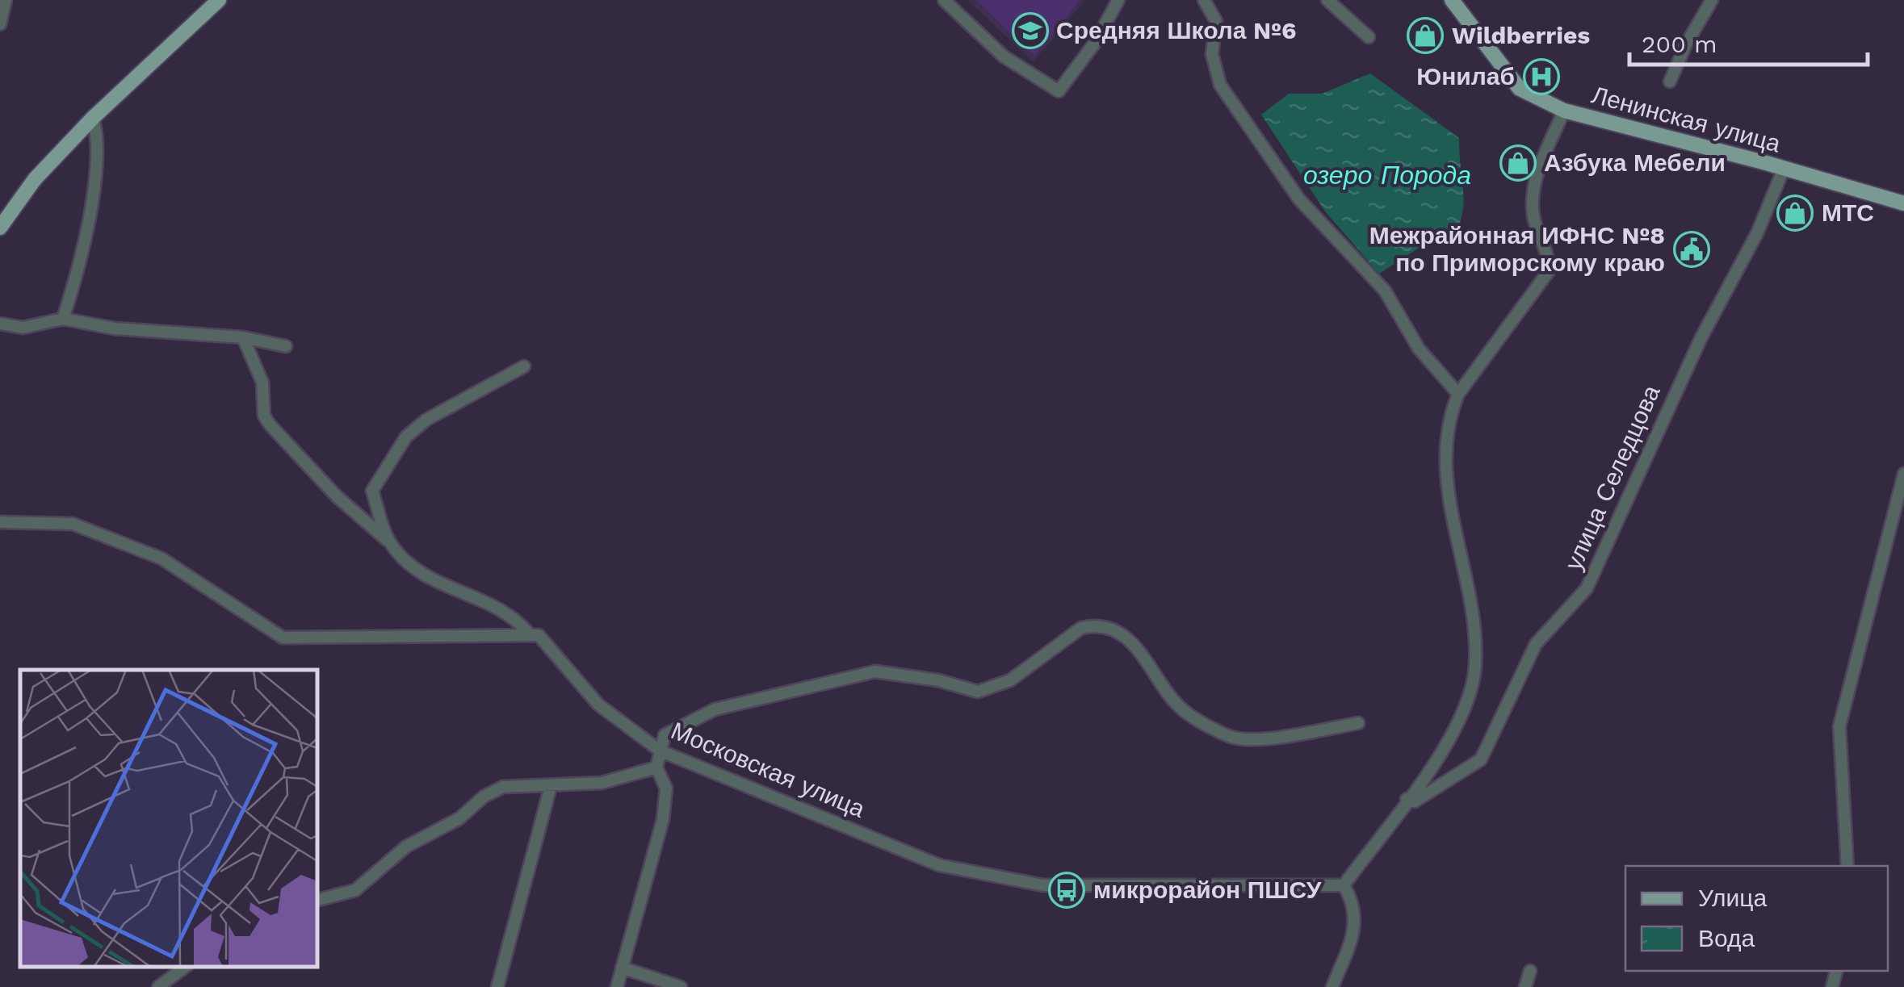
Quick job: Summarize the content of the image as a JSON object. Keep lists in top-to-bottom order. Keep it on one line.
{"streets":{"main road":["Ленинская улица"],"street":["улица Селедцова","Московская улица"]},"crossings":[["Ленинская улица","улица Селедцова"]],"water":["озеро Порода"],"places":{"school or university":["Средняя Школа №6"],"shop":["Wildberries","Азбука Мебели","МТС"],"hospital":["Юнилаб"],"public building":["Межрайонная ИФНС №8 по Приморскому краю"],"bus stop":["микрорайон ПШСУ"]},"legend":["Улица","Вода"],"scale_bar":"200 m"}
